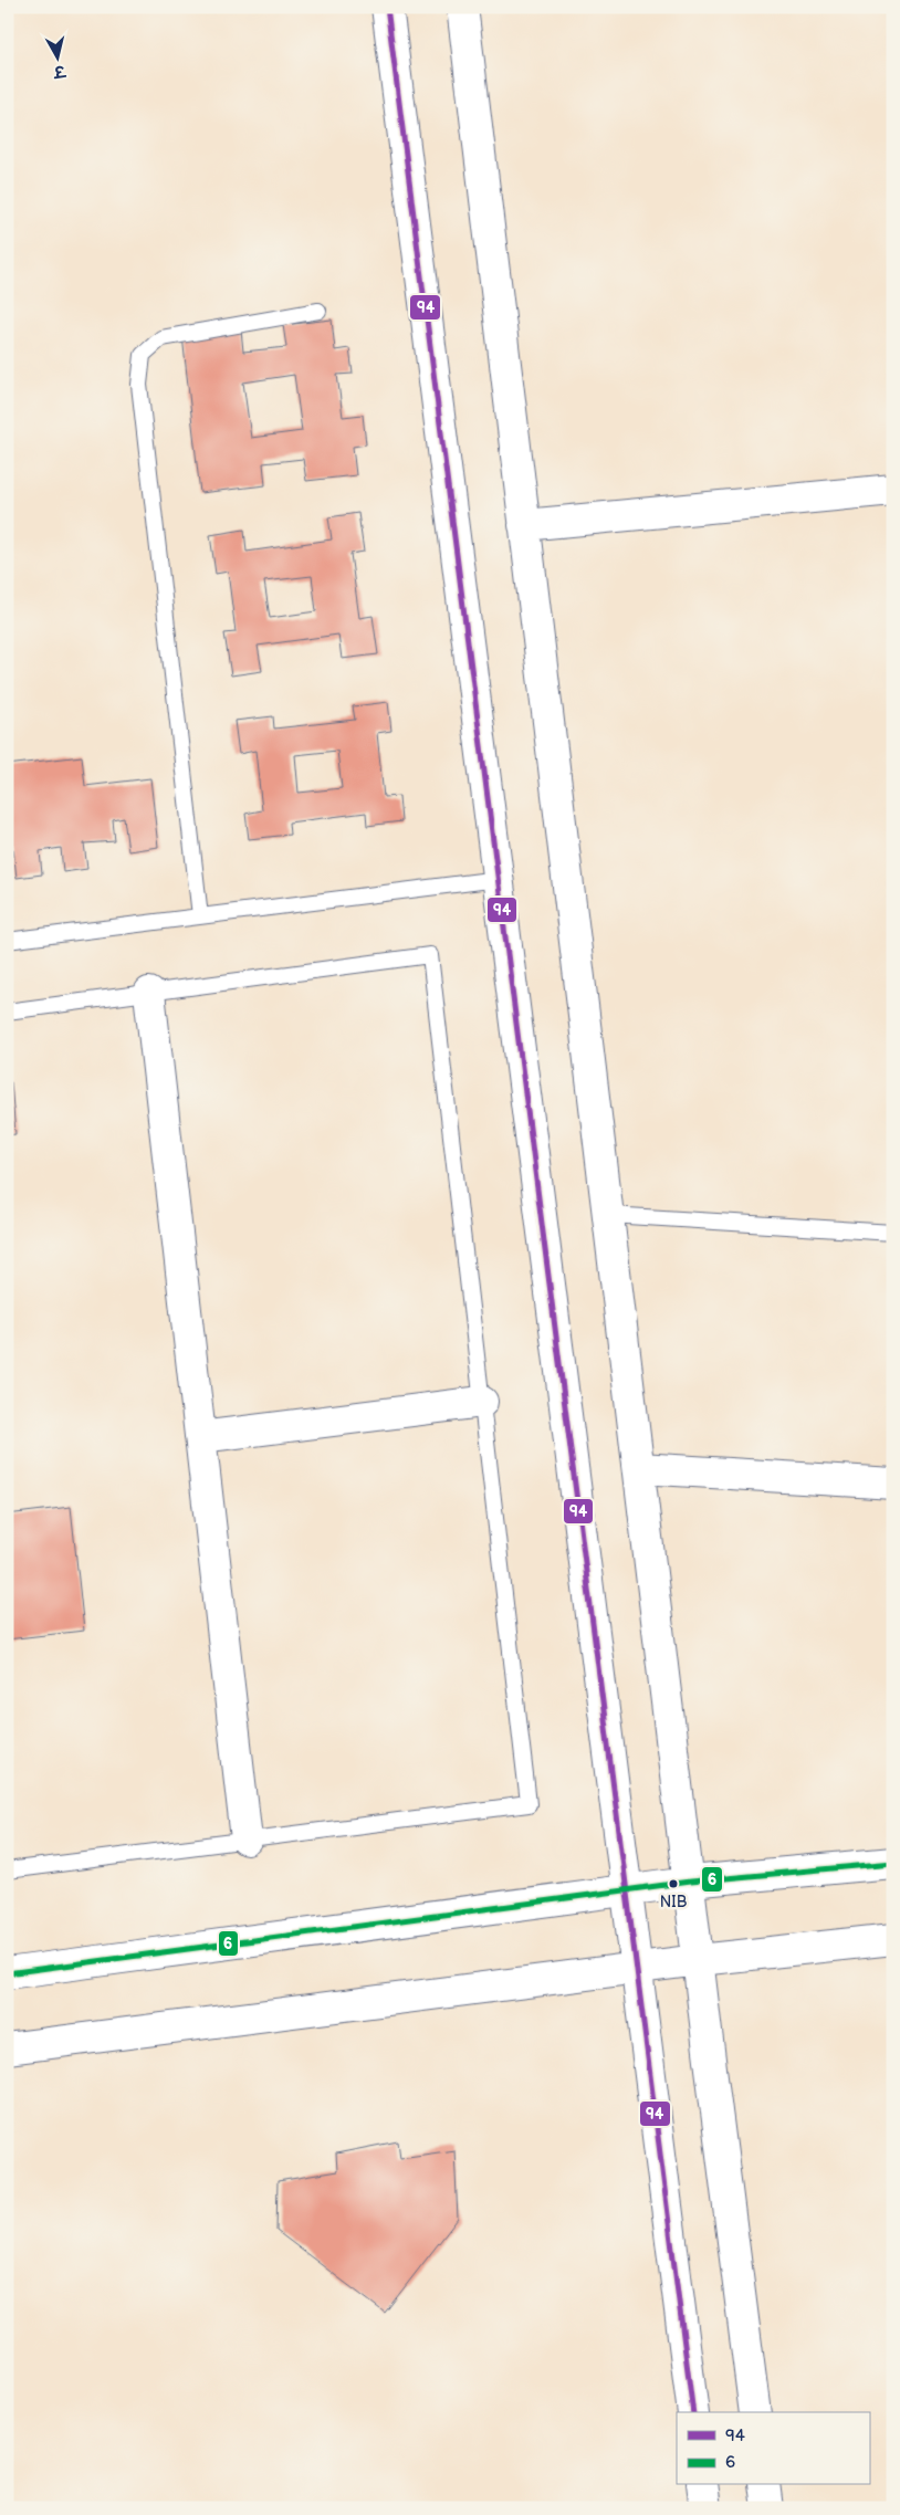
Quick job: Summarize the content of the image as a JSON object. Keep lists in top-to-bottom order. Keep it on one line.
{"places":["NIB"],"lines":["transit line 94","transit line 6"],"legend":["94","6"],"north":"bottom"}
